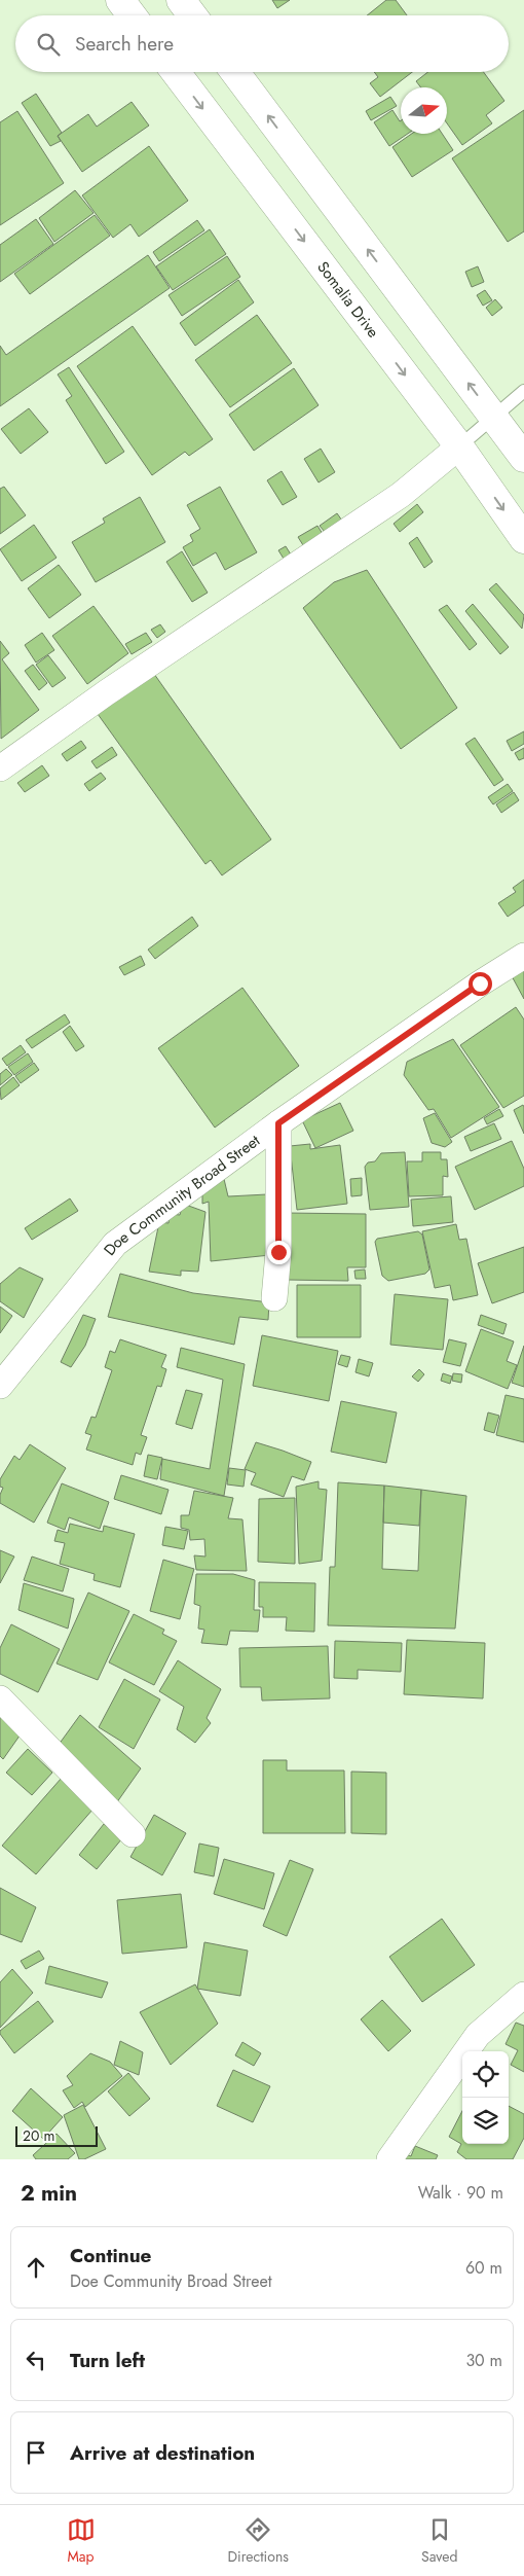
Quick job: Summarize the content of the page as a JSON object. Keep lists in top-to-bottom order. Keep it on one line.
{"streets":{"main road":["Somalia Drive"],"street":["Doe Community Broad Street"]},"scale_bar":"20 m","north":"right","page":{"search":"Search here","scale":"20 m","heading":["2 min","Walk · 90 m"],"list":[["Continue","Doe Community Broad Street","60 m"],["Turn left","30 m"],"Arrive at destination"],"nav":["Map","Directions","Saved"]}}
